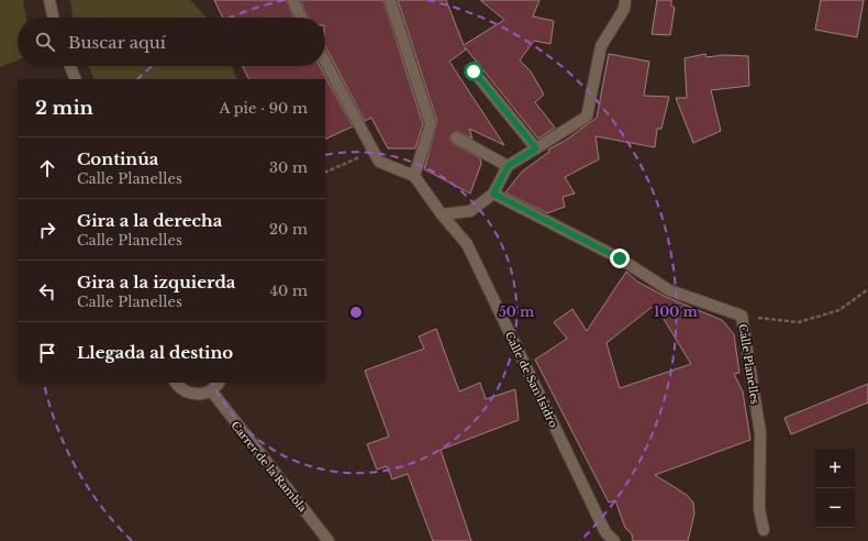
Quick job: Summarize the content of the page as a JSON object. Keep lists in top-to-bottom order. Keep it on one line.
{"streets":{"street":["Calle Planelles","Calle de San Isidro","Carrer de la Rambla"]},"page":{"search":"Buscar aquí","heading":["2 min","A pie · 90 m"],"list":[["Continúa","Calle Planelles","30 m"],["Gira a la derecha","Calle Planelles","20 m"],["Gira a la izquierda","Calle Planelles","40 m"],"Llegada al destino"],"map_buttons":["+","−"]},"rings":["50 m","100 m"]}
